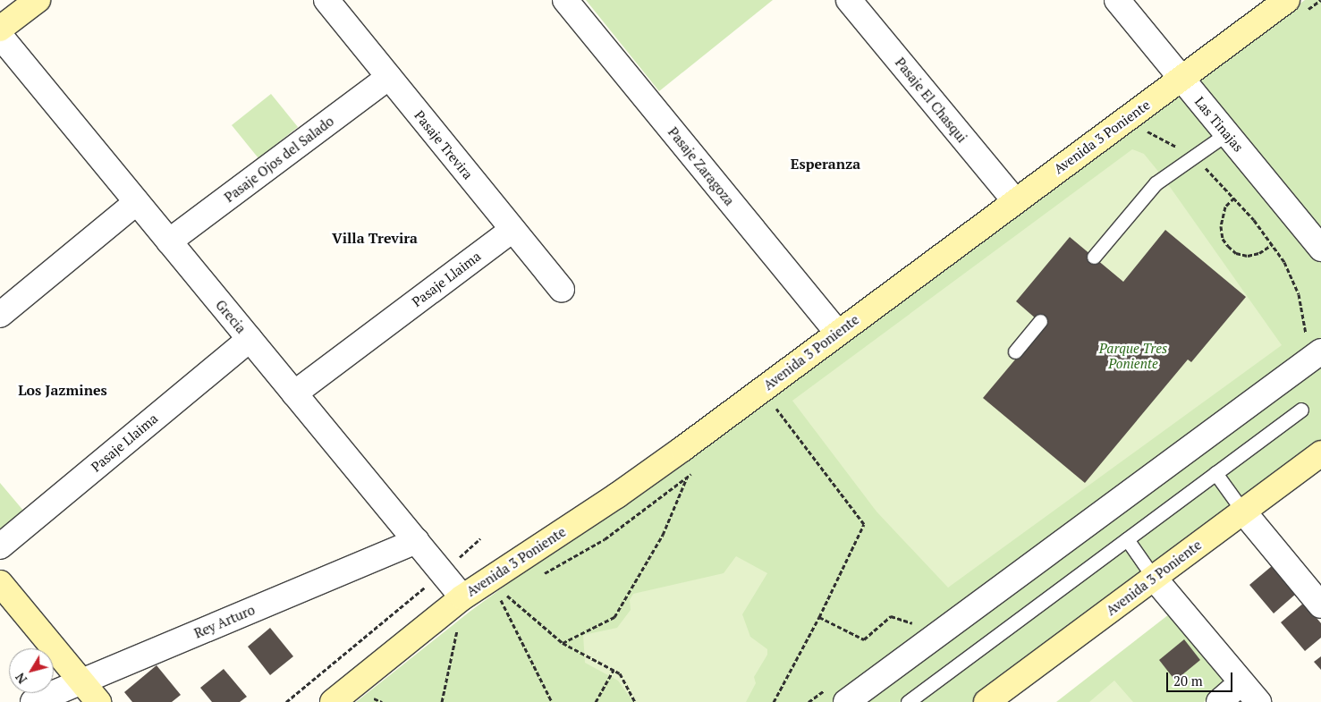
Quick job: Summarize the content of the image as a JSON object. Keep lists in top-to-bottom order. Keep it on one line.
{"streets":{"main road":["Avenida 3 Poniente"],"street":["Pasaje El Chasqui","Las Tinajas","Pasaje Trevira","Pasaje Ojos del Salado","Pasaje Zaragoza","Pasaje Llaima","Grecia","Rey Arturo"]},"crossings":[["Pasaje El Chasqui","Avenida 3 Poniente"],["Las Tinajas","Avenida 3 Poniente"],["Avenida 3 Poniente","Pasaje Zaragoza"],["Avenida 3 Poniente","Grecia"],["Pasaje Trevira","Pasaje Ojos del Salado"],["Pasaje Trevira","Pasaje Llaima"],["Pasaje Ojos del Salado","Grecia"],["Pasaje Llaima","Grecia"],["Grecia","Rey Arturo"]],"districts":["Esperanza","Villa Trevira","Los Jazmines"],"parks":["Parque Tres Poniente"],"scale_bar":"20 m","north":"bottom left"}
